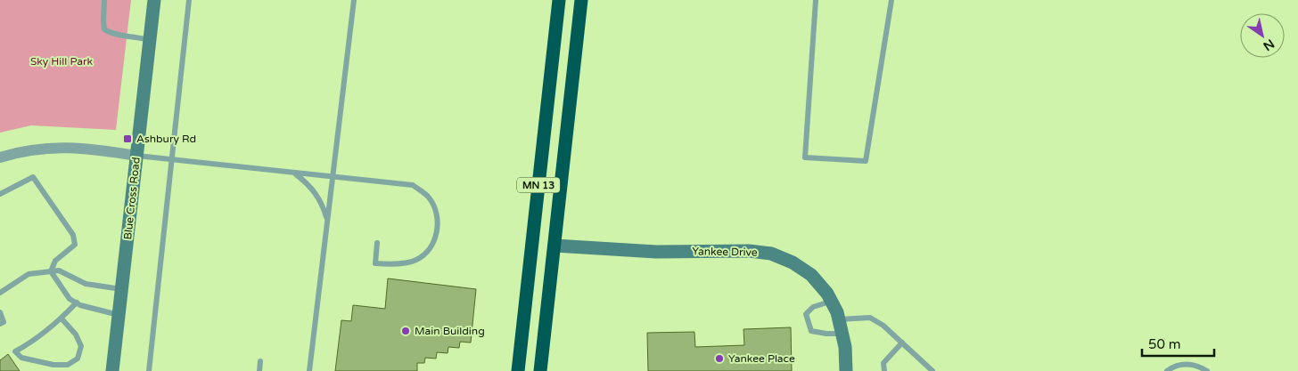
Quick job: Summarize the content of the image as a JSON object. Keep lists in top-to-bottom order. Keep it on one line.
{"streets":{"highway":["MN 13"],"street":["Blue Cross Road","Yankee Drive"]},"crossings":[["MN 13","Yankee Drive"]],"parks":["Sky Hill Park"],"places":{"transit":["Ashbury Rd"],"other":["Main Building","Yankee Place"]},"scale_bar":"50 m","north":"bottom right"}
